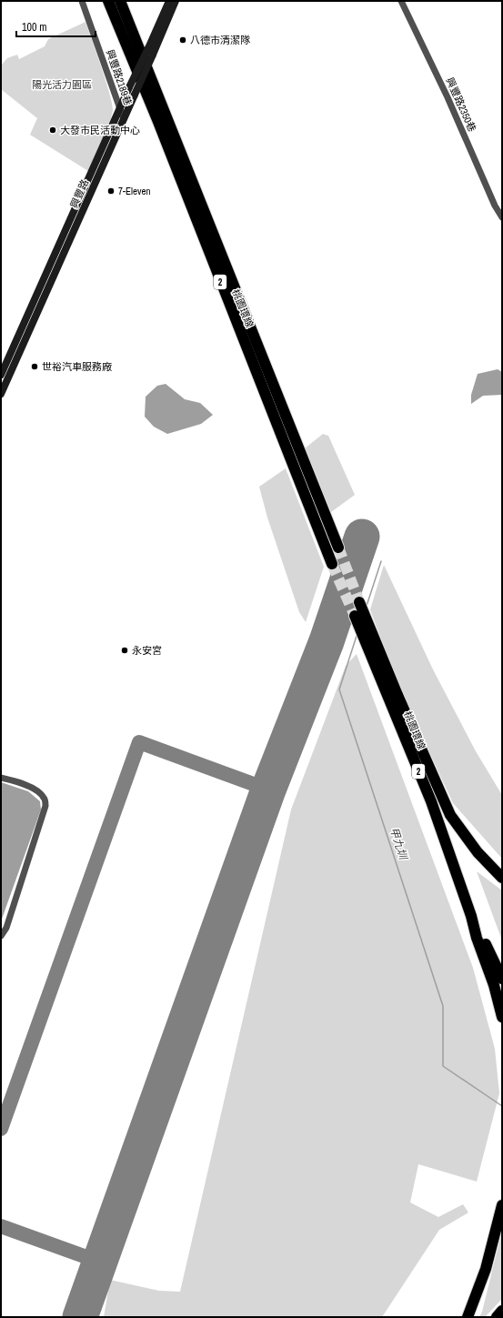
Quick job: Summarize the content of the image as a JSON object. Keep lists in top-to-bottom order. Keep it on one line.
{"streets":{"highway":["2","桃園環線"],"main road":["興豐路"],"street":["興豐路2189巷","興豐路2350巷"]},"crossings":[["興豐路2189巷","興豐路"]],"water":["甲九圳"],"parks":["陽光活力園區"],"places":["八德市清潔隊","大發市民活動中心","7-Eleven","世裕汽車服務廠","永安宮"],"scale_bar":"100 m"}
